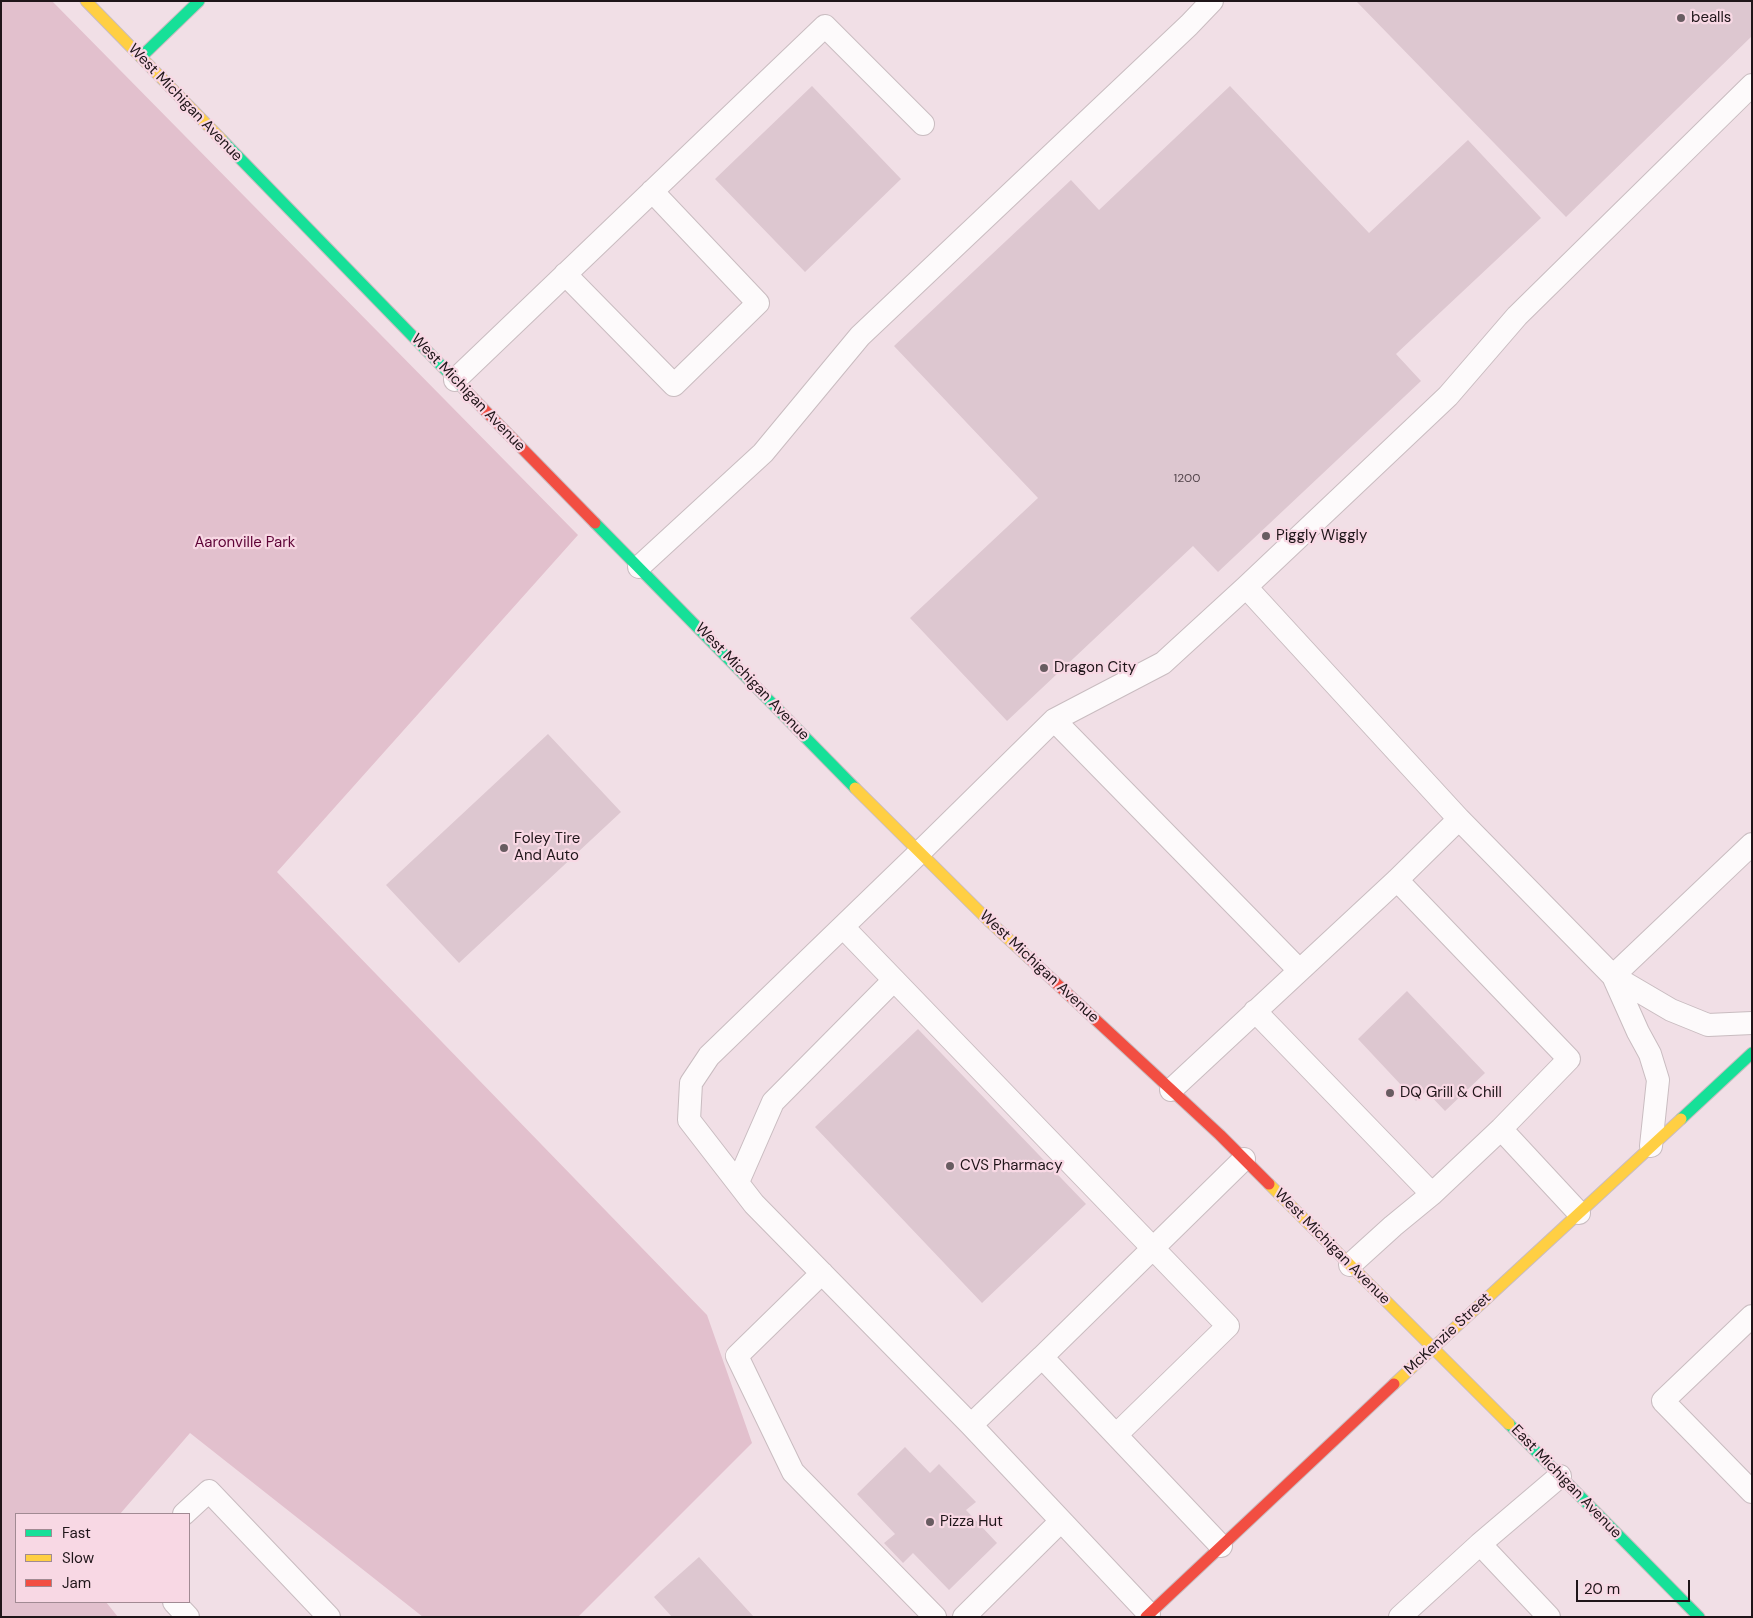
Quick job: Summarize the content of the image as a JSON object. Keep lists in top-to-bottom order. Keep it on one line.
{"streets":{"street":["West Michigan Avenue","McKenzie Street","East Michigan Avenue"]},"crossings":[["West Michigan Avenue","McKenzie Street"],["West Michigan Avenue","East Michigan Avenue"],["McKenzie Street","East Michigan Avenue"]],"parks":["Aaronville Park"],"places":["bealls","Piggly Wiggly","Dragon City","Foley Tire And Auto","DQ Grill & Chill","CVS Pharmacy","Pizza Hut"],"house_numbers":["1200"],"legend":["Fast","Slow","Jam"],"scale_bar":"20 m"}
